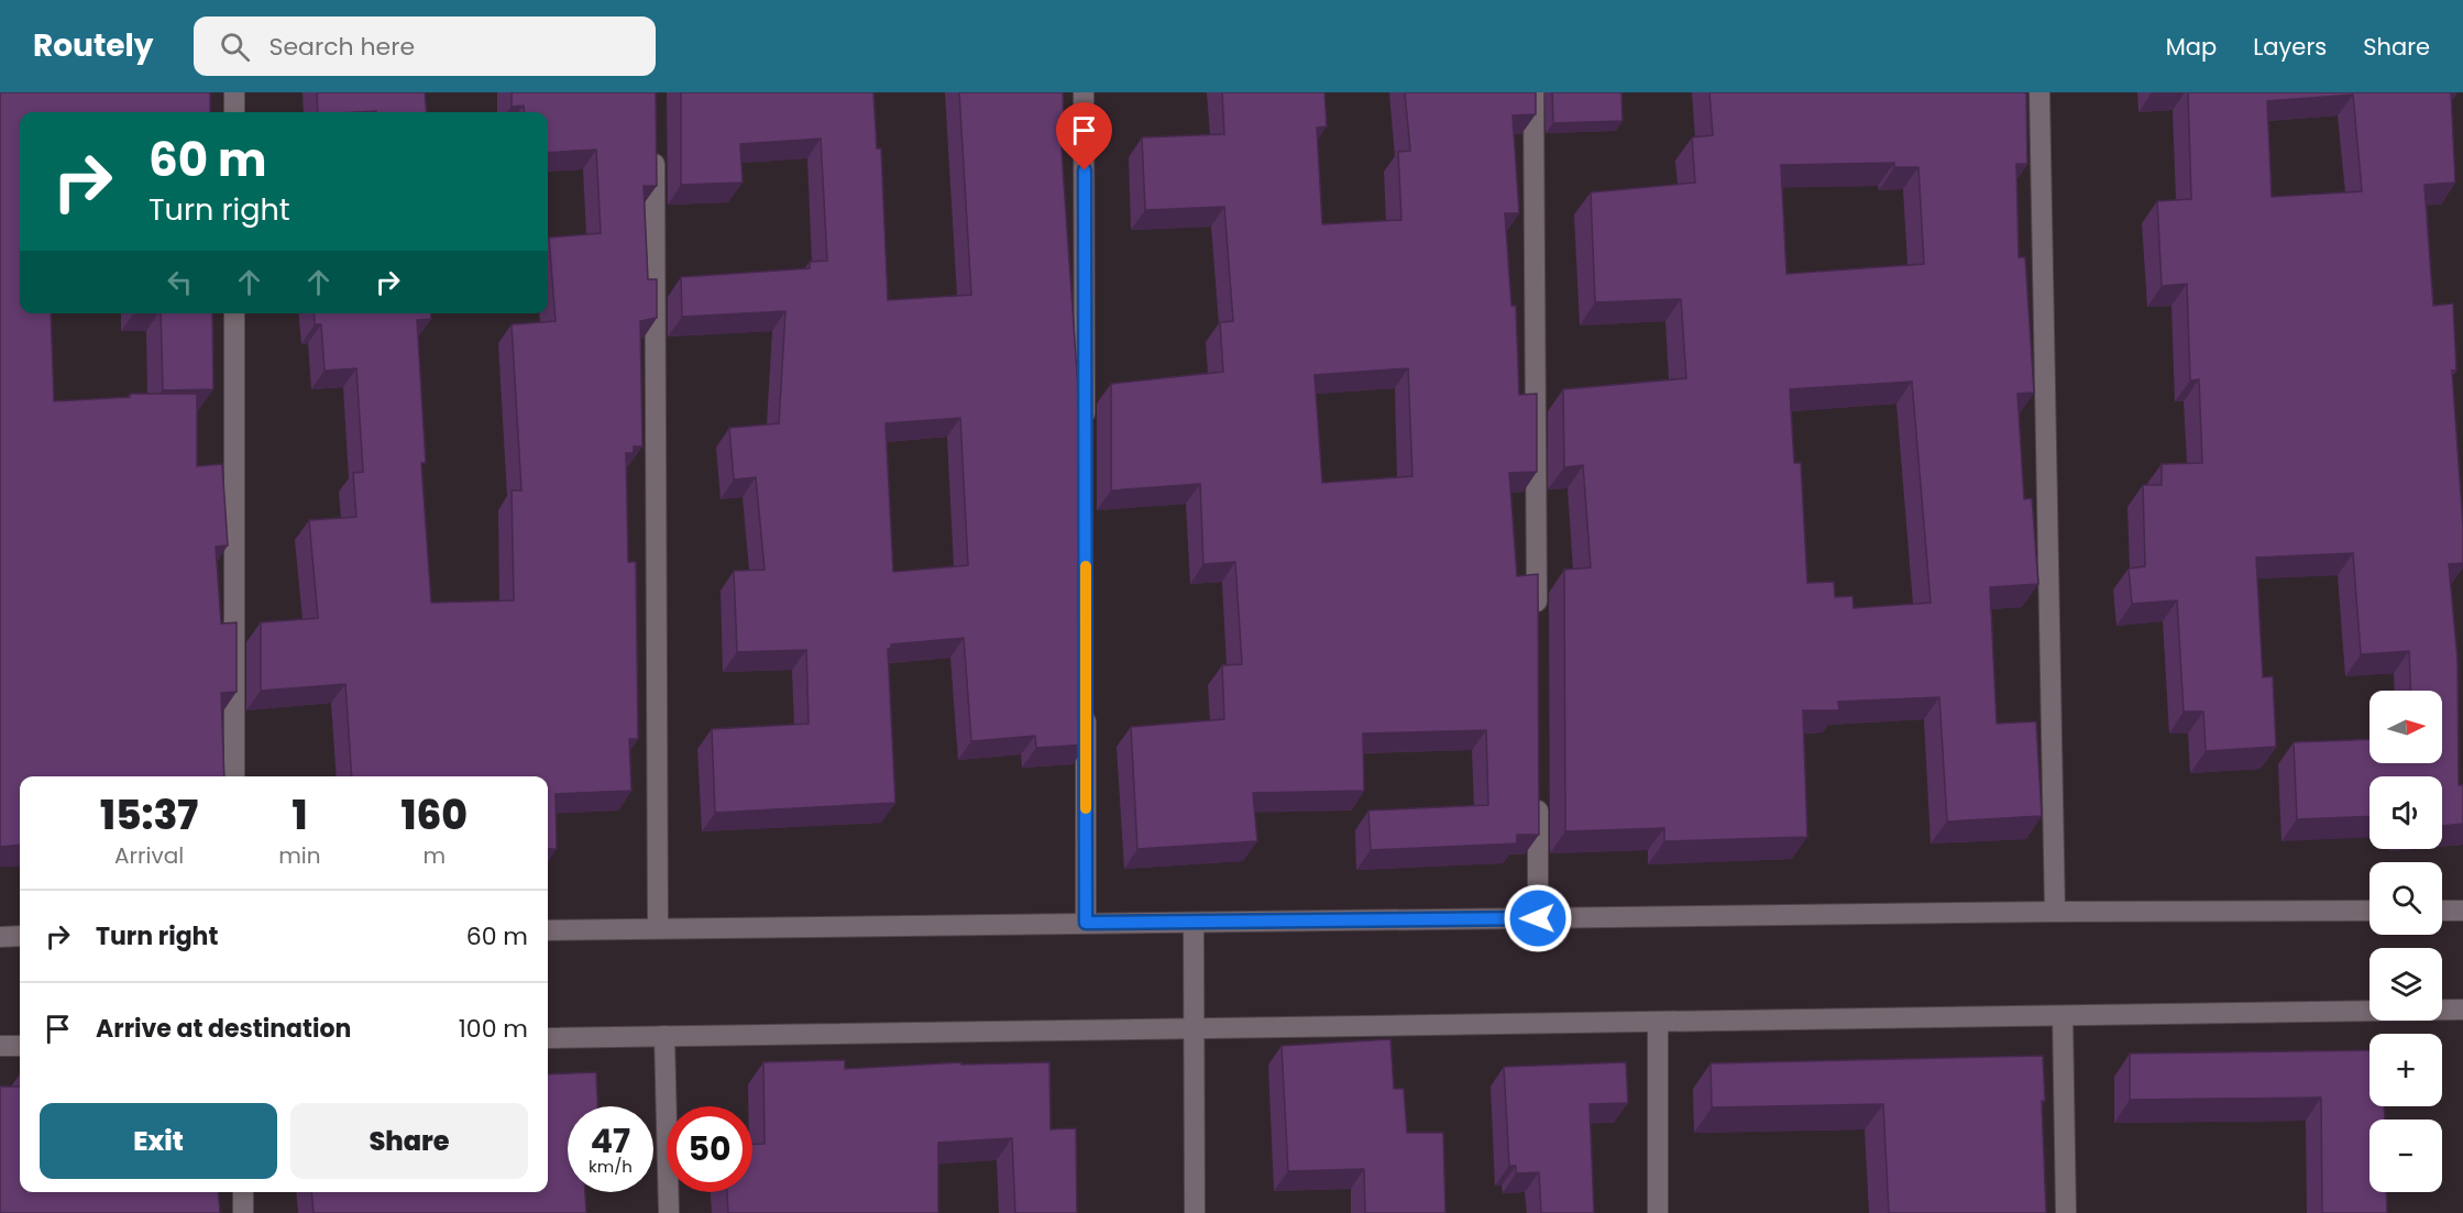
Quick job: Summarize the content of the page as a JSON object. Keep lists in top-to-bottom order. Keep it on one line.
{"north":"right","page":{"header":"Routely","search":"Search here","nav":["Map","Layers","Share"],"turn":["60 m","Turn right"],"map_buttons":["+","−"],"eta":["15:37","Arrival","1","min","160","m"],"list":[{"name":"Turn right","value":"60 m"},{"name":"Arrive at destination","value":"100 m"}],"buttons":["Exit","Share"],"speed":"47 km/h","limit":"50"}}
